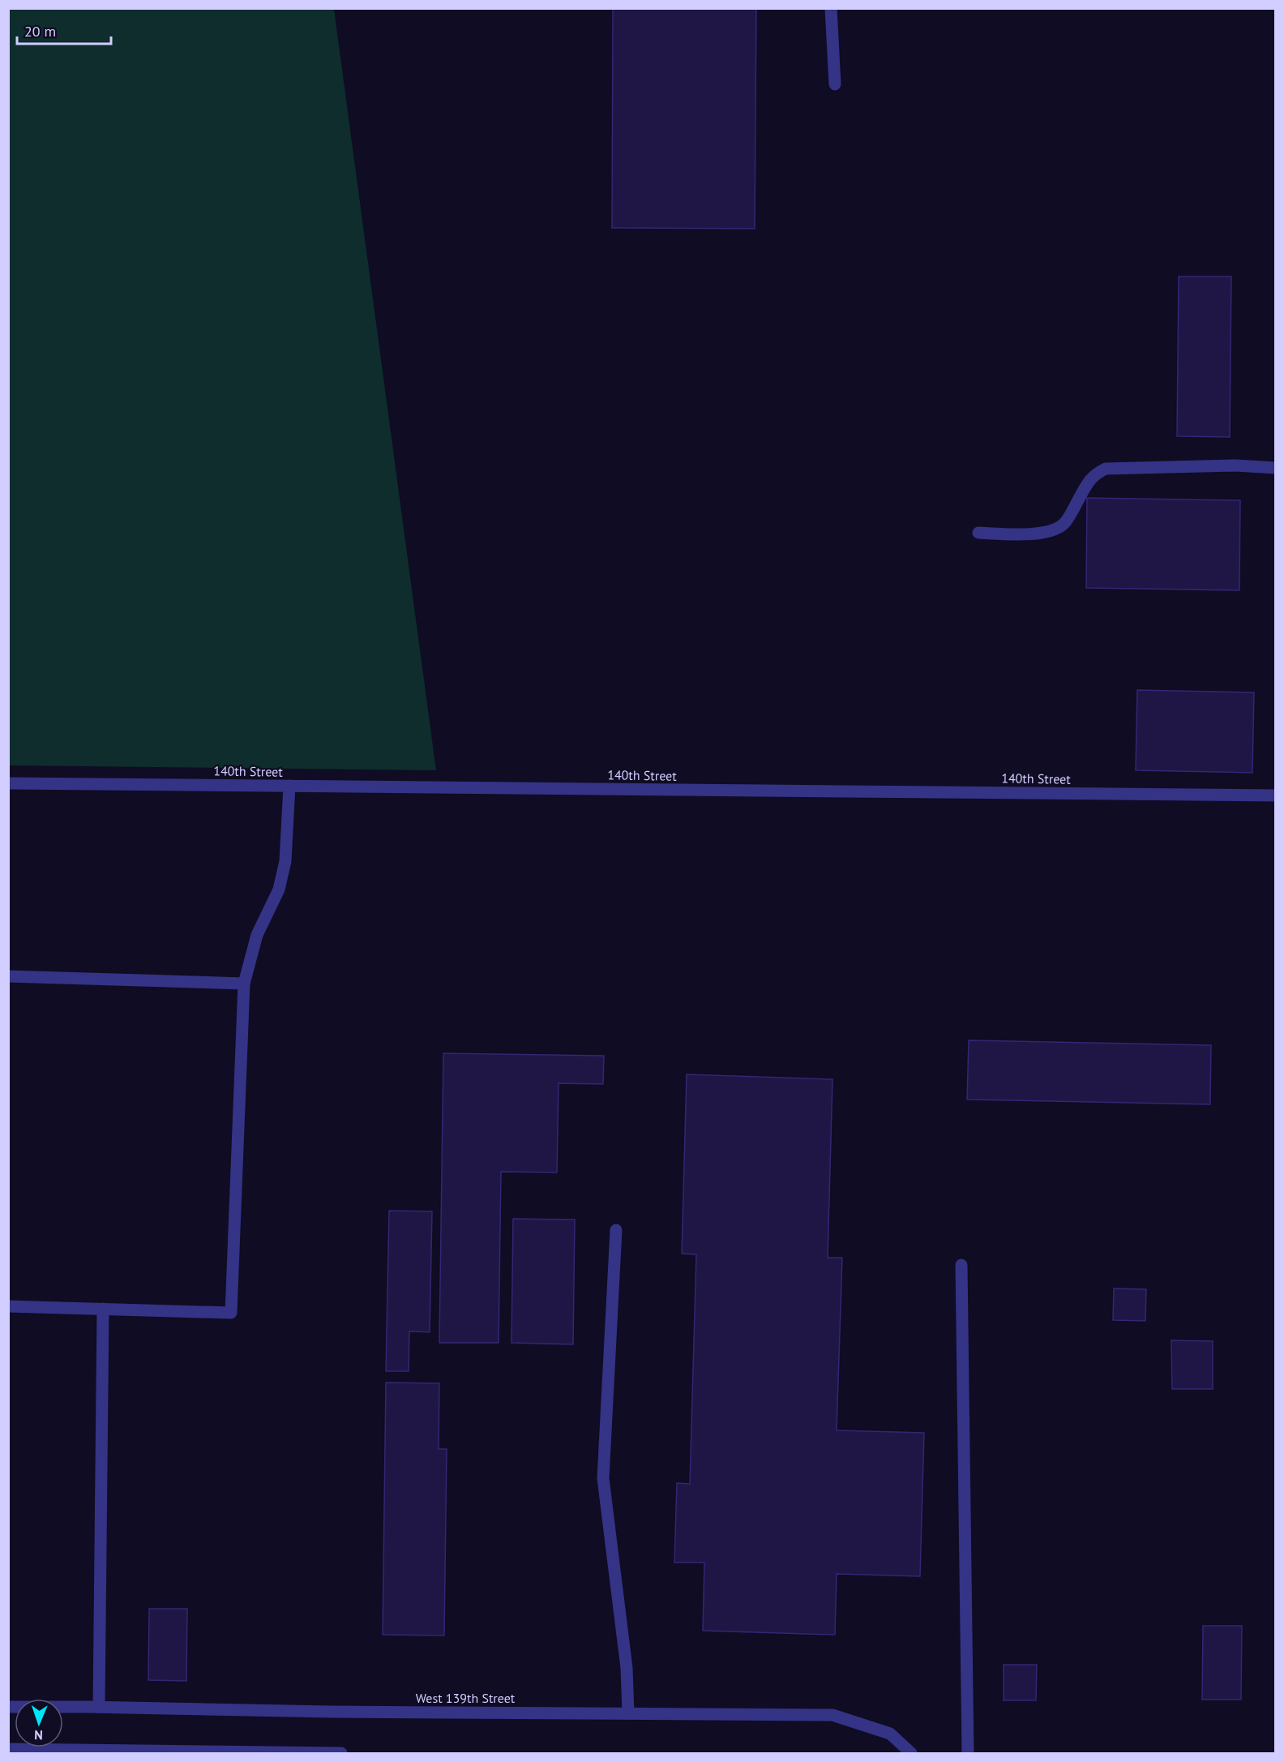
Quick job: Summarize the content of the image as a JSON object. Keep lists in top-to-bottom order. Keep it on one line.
{"streets":{"street":["140th Street","West 139th Street"]},"scale_bar":"20 m","north":"bottom"}
